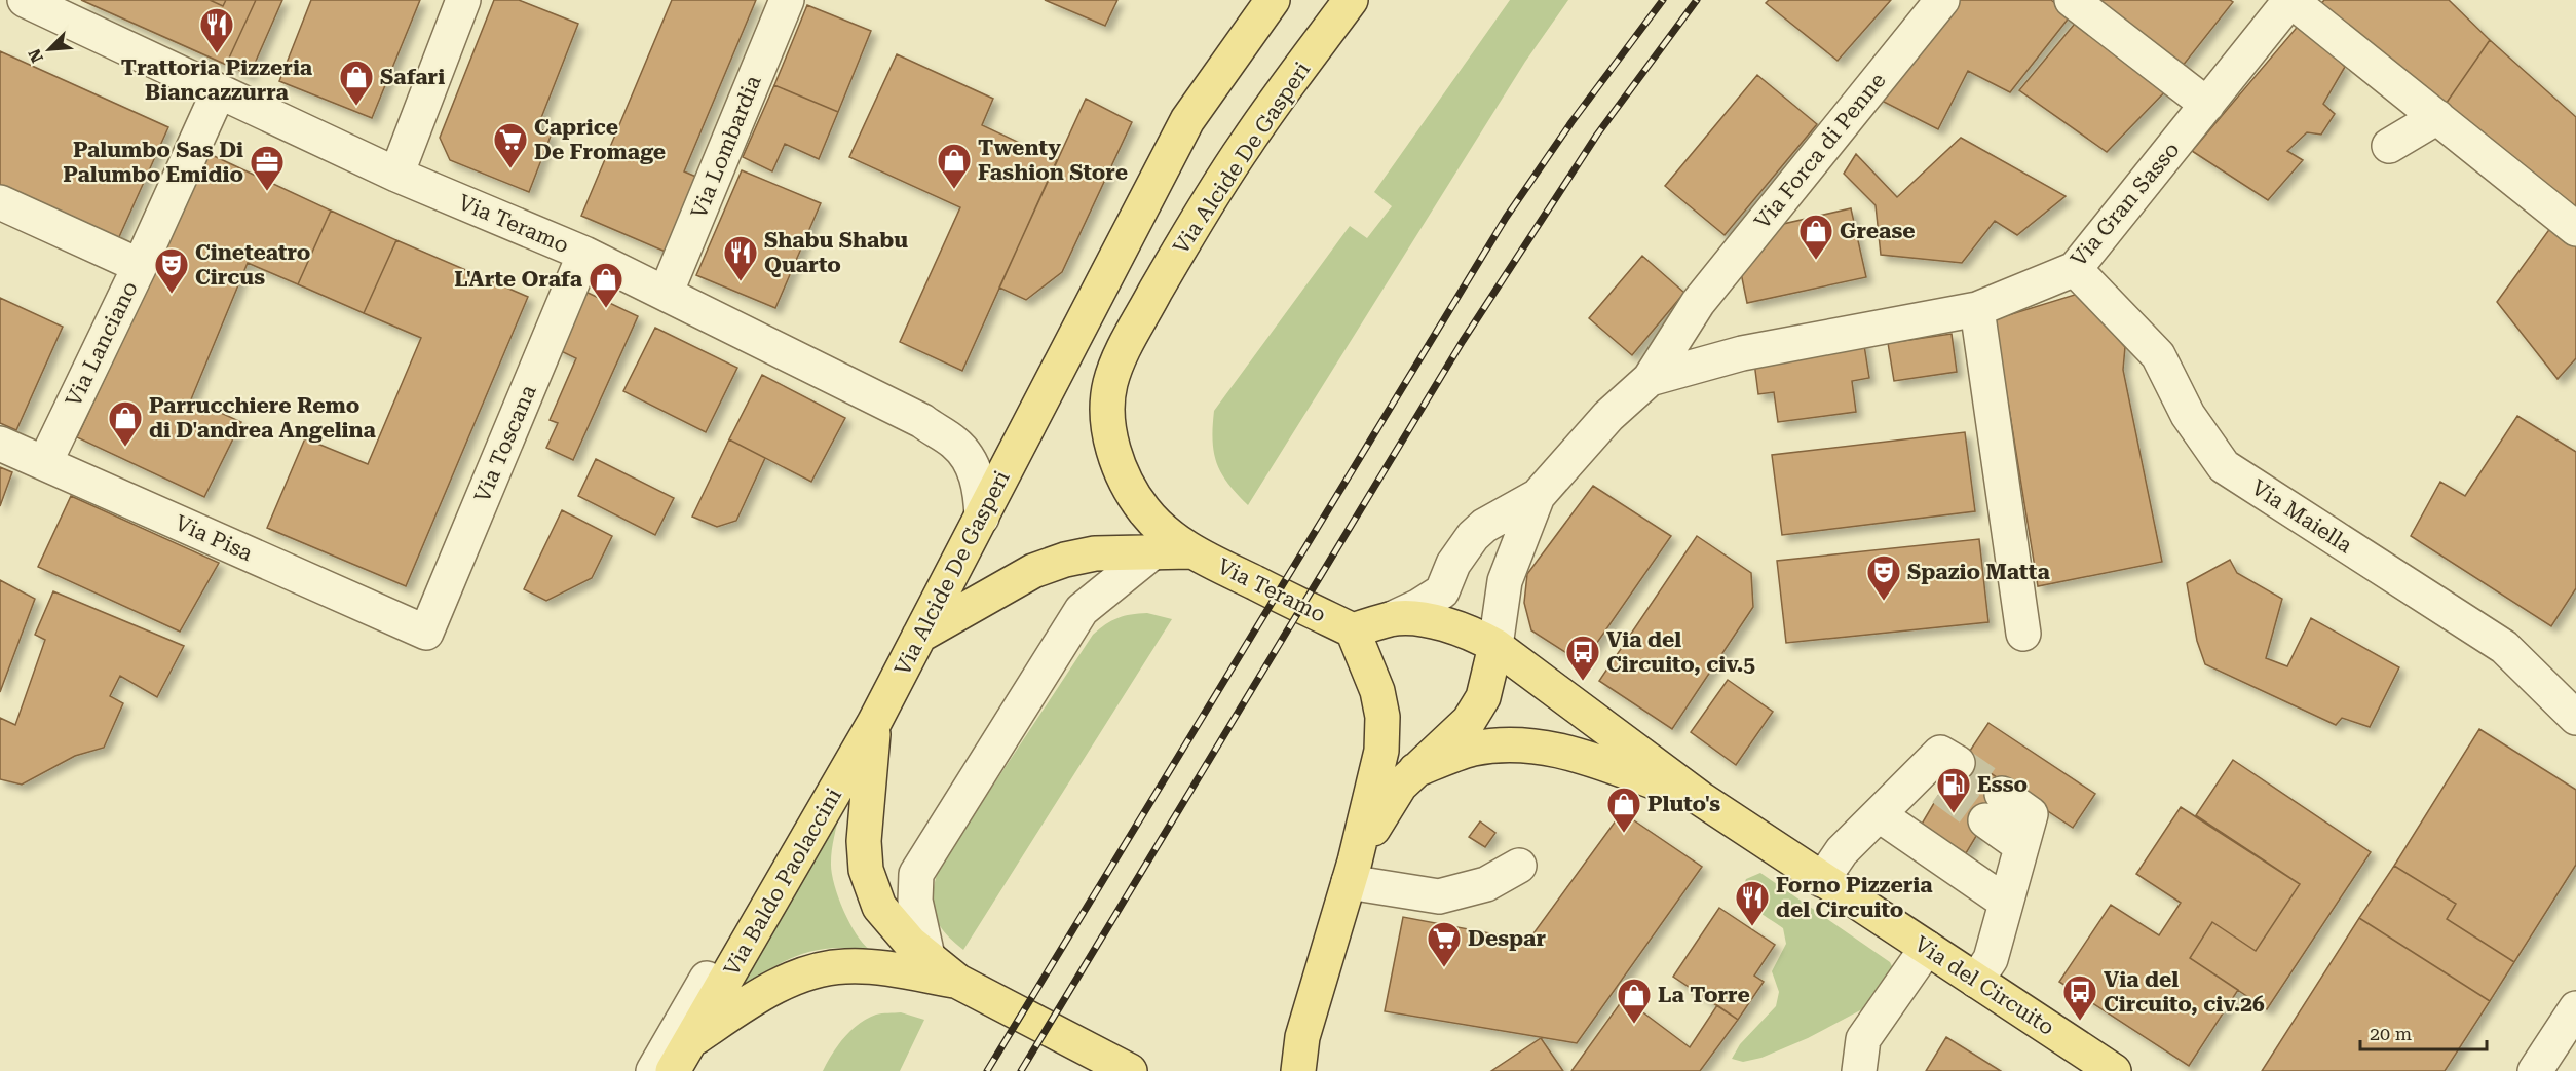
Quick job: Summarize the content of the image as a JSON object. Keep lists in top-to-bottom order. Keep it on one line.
{"streets":{"main road":["Via Alcide De Gasperi","Via Teramo","Via Baldo Paolaccini","Via del Circuito"],"street":["Via Lombardia","Via Forca di Penne","Via Gran Sasso","Via Lanciano","Via Toscana","Via Maiella","Via Pisa"]},"crossings":[["Via Lombardia","Via Teramo"],["Via Forca di Penne","Via Gran Sasso"],["Via Forca di Penne","Via del Circuito"],["Via Alcide De Gasperi","Via Teramo"],["Via Alcide De Gasperi","Via Baldo Paolaccini"],["Via Gran Sasso","Via Maiella"],["Via Teramo","Via Lanciano"],["Via Teramo","Via Toscana"],["Via Teramo","Via del Circuito"],["Via Lanciano","Via Pisa"],["Via Toscana","Via Pisa"]],"places":{"restaurant":["Trattoria Pizzeria Biancazzurra","Shabu Shabu Quarto","Forno Pizzeria del Circuito"],"shop":["Safari","Twenty Fashion Store","Grease","L'Arte Orafa","Parrucchiere Remo di D'andrea Angelina","Pluto's","La Torre"],"supermarket":["Caprice De Fromage","Despar"],"office":["Palumbo Sas Di Palumbo Emidio"],"theatre":["Cineteatro Circus","Spazio Matta"],"bus stop":["Via del Circuito, civ.5","Via del Circuito, civ.26"],"fuel station":["Esso"]},"scale_bar":"20 m","north":"bottom left"}
